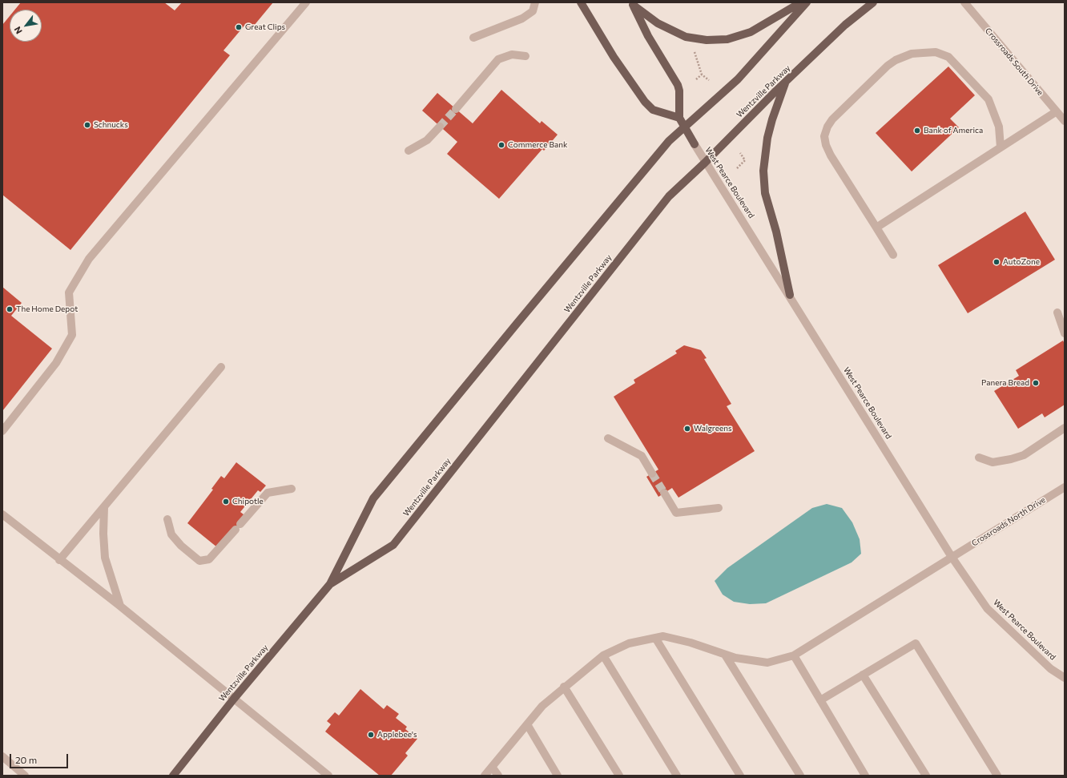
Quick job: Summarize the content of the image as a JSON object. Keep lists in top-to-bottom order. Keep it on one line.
{"streets":{"main road":["Wentzville Parkway","West Pearce Boulevard"],"street":["Crossroads South Drive","Crossroads North Drive"]},"crossings":[["Wentzville Parkway","West Pearce Boulevard"],["West Pearce Boulevard","Crossroads North Drive"]],"places":["Great Clips","Schnucks","Bank of America","Commerce Bank","AutoZone","The Home Depot","Panera Bread","Walgreens","Chipotle","Applebee's"],"scale_bar":"20 m","north":"bottom left"}
